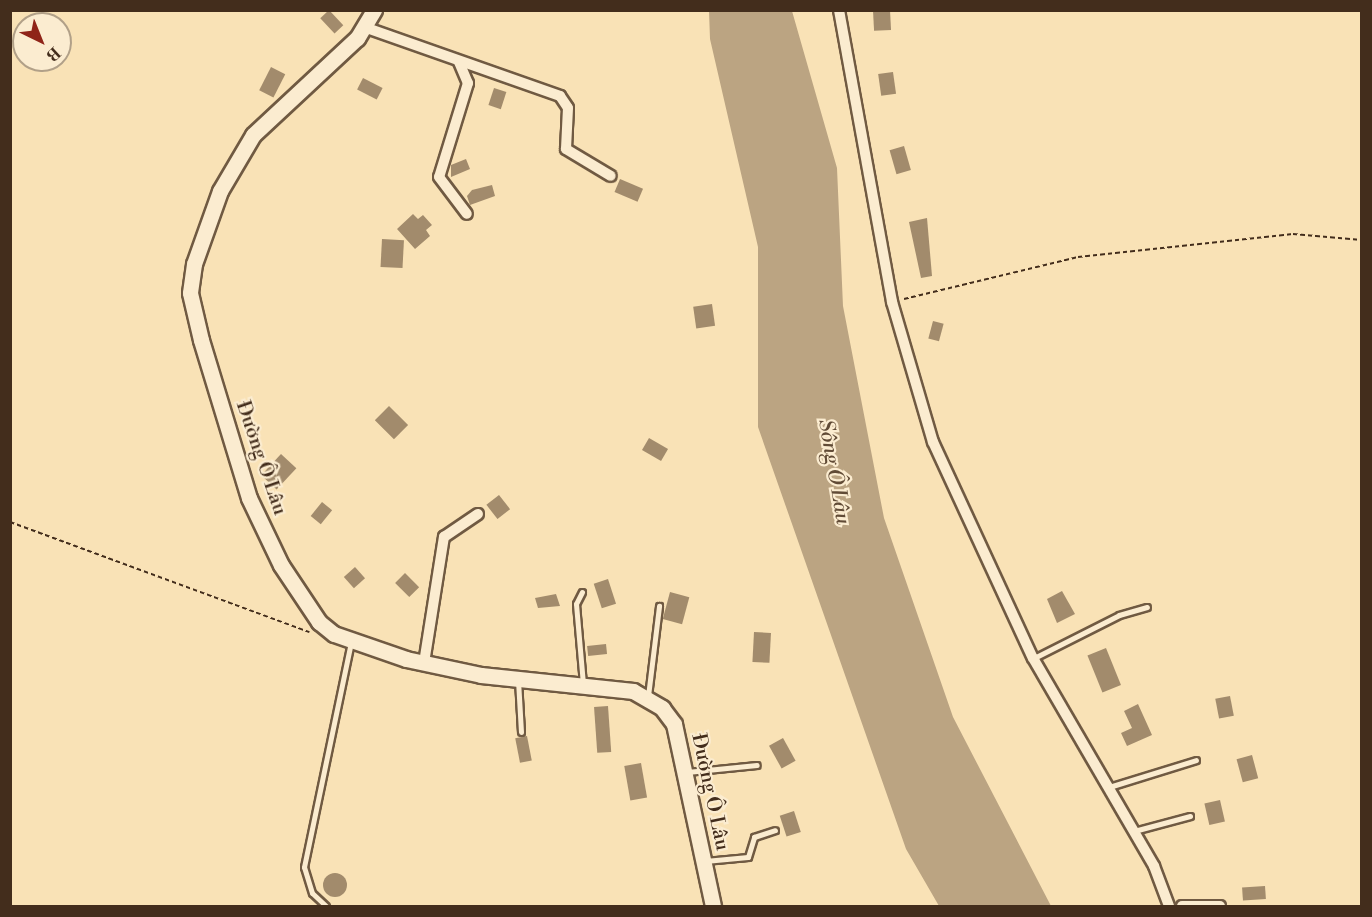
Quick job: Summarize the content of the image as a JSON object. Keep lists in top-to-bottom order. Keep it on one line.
{"streets":{"main road":["Đường Ô Lâu"]},"water":["Sông Ô Lâu"],"north":"bottom right"}
